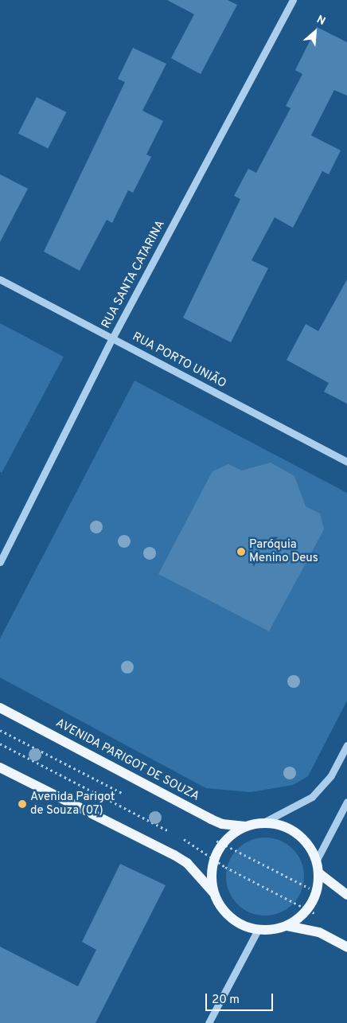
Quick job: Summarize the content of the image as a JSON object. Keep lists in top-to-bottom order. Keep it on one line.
{"streets":{"main road":["AVENIDA PARIGOT DE SOUZA"],"street":["RUA SANTA CATARINA","RUA PORTO UNIÃO"]},"crossings":[["RUA SANTA CATARINA","RUA PORTO UNIÃO"]],"places":["Paróquia Menino Deus","Avenida Parigot de Souza (07)"],"scale_bar":"20 m","north":"top right"}
